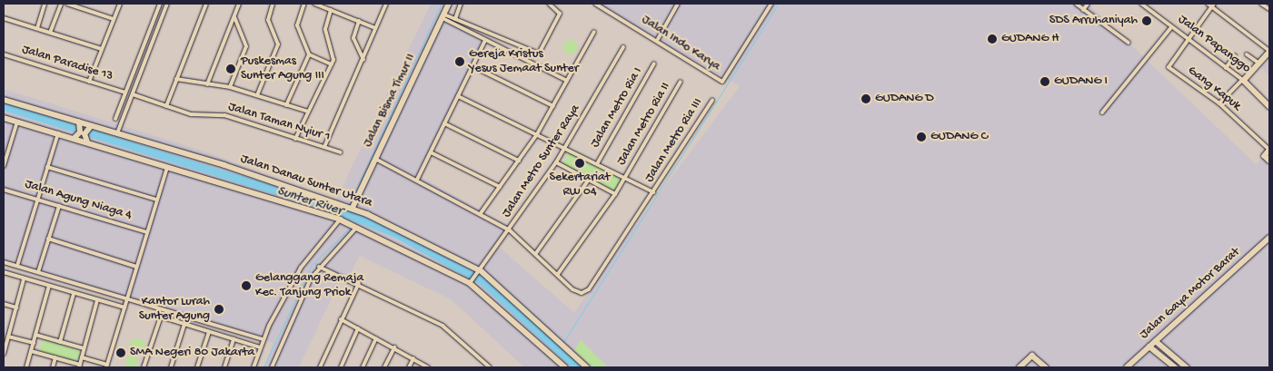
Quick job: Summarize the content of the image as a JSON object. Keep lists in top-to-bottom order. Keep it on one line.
{"streets":{"main road":["Jalan Papanggo","Jalan Bisma Timur II","Jalan Danau Sunter Utara","Jalan Gaya Motor Barat"],"street":["Jalan Indo Karya","Jalan Paradise 13","Gang Kapuk","Jalan Metro Ria I","Jalan Taman Nyiur 1","Jalan Metro Ria II","Jalan Metro Ria III","Jalan Metro Sunter Raya","Jalan Agung Niaga 4"]},"crossings":[["Jalan Papanggo","Gang Kapuk"],["Jalan Bisma Timur II","Jalan Danau Sunter Utara"],["Jalan Metro Ria II","Jalan Metro Ria III"],["Jalan Metro Sunter Raya","Jalan Danau Sunter Utara"]],"water":["Sunter River"],"places":["SDS Arruhaniyah","GUDANG H","Gereja Kristus Yesus Jemaat Sunter","Puskesmas Sunter Agung III","GUDANG I","GUDANG D","GUDANG C","Sekertariat RW 04","Gelanggang Remaja Kec. Tanjung Priok","Kantor Lurah Sunter Agung","SMA Negeri 80 Jakarta"]}
